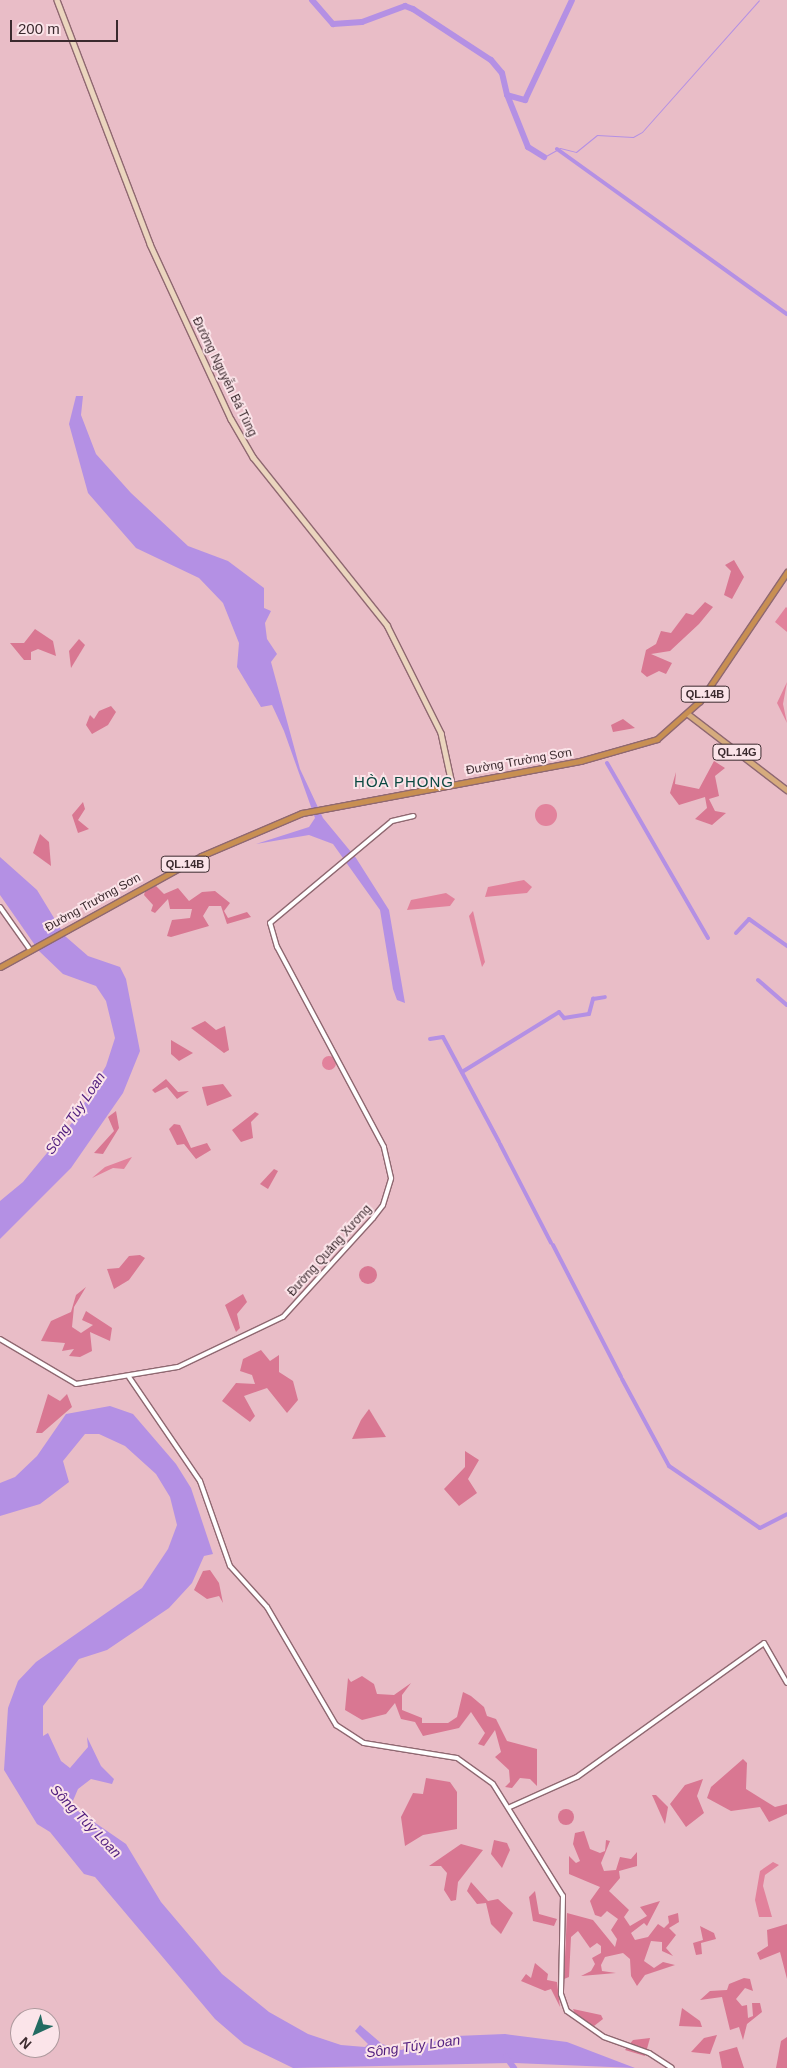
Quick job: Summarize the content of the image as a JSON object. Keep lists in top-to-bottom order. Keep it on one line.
{"streets":{"highway":["QL.14B","Đường Trường Sơn"],"main road":["Đường Nguyễn Bá Tùng","QL.14G"],"street":["Đường Quảng Xương"]},"crossings":[["Đường Nguyễn Bá Tùng","Đường Trường Sơn"],["QL.14G","Đường Trường Sơn"]],"districts":["HÒA PHONG"],"water":["Sông Túy Loan"],"scale_bar":"200 m","north":"bottom left"}
